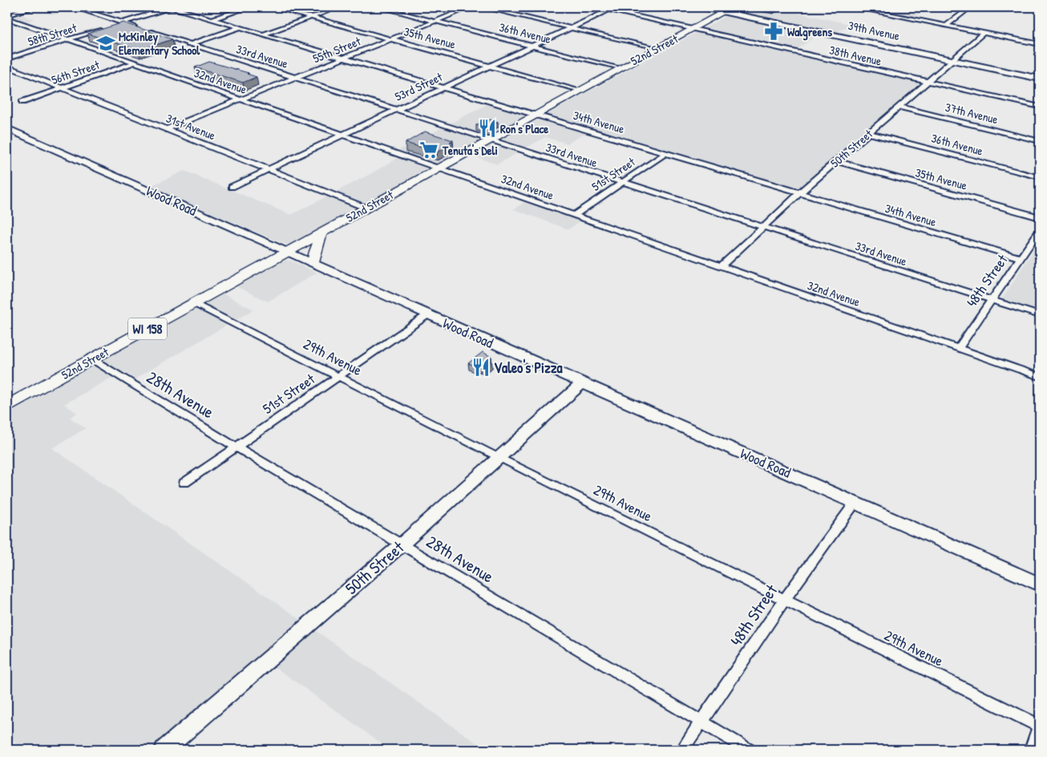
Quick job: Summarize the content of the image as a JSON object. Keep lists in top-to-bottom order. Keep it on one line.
{"streets":{"main road":["52nd Street","WI 158"],"street":["39th Avenue","36th Avenue","58th Street","35th Avenue","55th Street","38th Avenue","33rd Avenue","56th Street","32nd Avenue","53rd Street","37th Avenue","34th Avenue","31st Avenue","50th Street","51st Street","Wood Road","48th Street","29th Avenue","28th Avenue"]},"crossings":[["39th Avenue","52nd Street"],["39th Avenue","50th Street"],["36th Avenue","55th Street"],["36th Avenue","52nd Street"],["36th Avenue","53rd Street"],["36th Avenue","50th Street"],["58th Street","32nd Avenue"],["35th Avenue","55th Street"],["35th Avenue","52nd Street"],["35th Avenue","53rd Street"],["35th Avenue","50th Street"],["55th Street","33rd Avenue"],["55th Street","32nd Avenue"],["55th Street","34th Avenue"],["55th Street","31st Avenue"],["52nd Street","38th Avenue"],["52nd Street","33rd Avenue"],["52nd Street","32nd Avenue"],["52nd Street","34th Avenue"],["52nd Street","31st Avenue"],["52nd Street","Wood Road"],["52nd Street","29th Avenue"],["52nd Street","28th Avenue"],["38th Avenue","53rd Street"],["38th Avenue","50th Street"],["33rd Avenue","53rd Street"],["33rd Avenue","50th Street"],["33rd Avenue","51st Street"],["33rd Avenue","48th Street"],["56th Street","32nd Avenue"],["56th Street","31st Avenue"],["32nd Avenue","53rd Street"],["32nd Avenue","50th Street"],["32nd Avenue","51st Street"],["32nd Avenue","48th Street"],["53rd Street","34th Avenue"],["53rd Street","31st Avenue"],["37th Avenue","50th Street"],["34th Avenue","50th Street"],["34th Avenue","51st Street"],["34th Avenue","48th Street"],["50th Street","Wood Road"],["50th Street","29th Avenue"],["50th Street","28th Avenue"],["51st Street","Wood Road"],["51st Street","29th Avenue"],["51st Street","28th Avenue"],["Wood Road","48th Street"],["48th Street","29th Avenue"],["48th Street","28th Avenue"]],"places":{"pharmacy":["Walgreens"],"school or university":["McKinley Elementary School"],"restaurant":["Ron's Place","Valeo's Pizza"],"supermarket":["Tenuta's Deli"]}}
